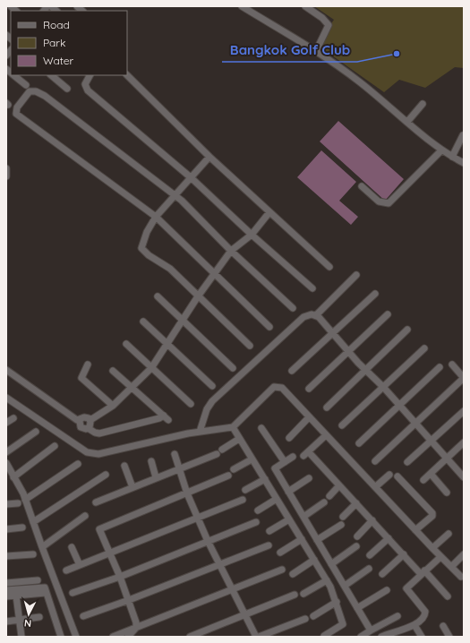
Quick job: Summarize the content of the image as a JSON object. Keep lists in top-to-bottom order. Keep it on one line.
{"places":["Bangkok Golf Club"],"legend":["Road","Park","Water"],"north":"bottom"}
